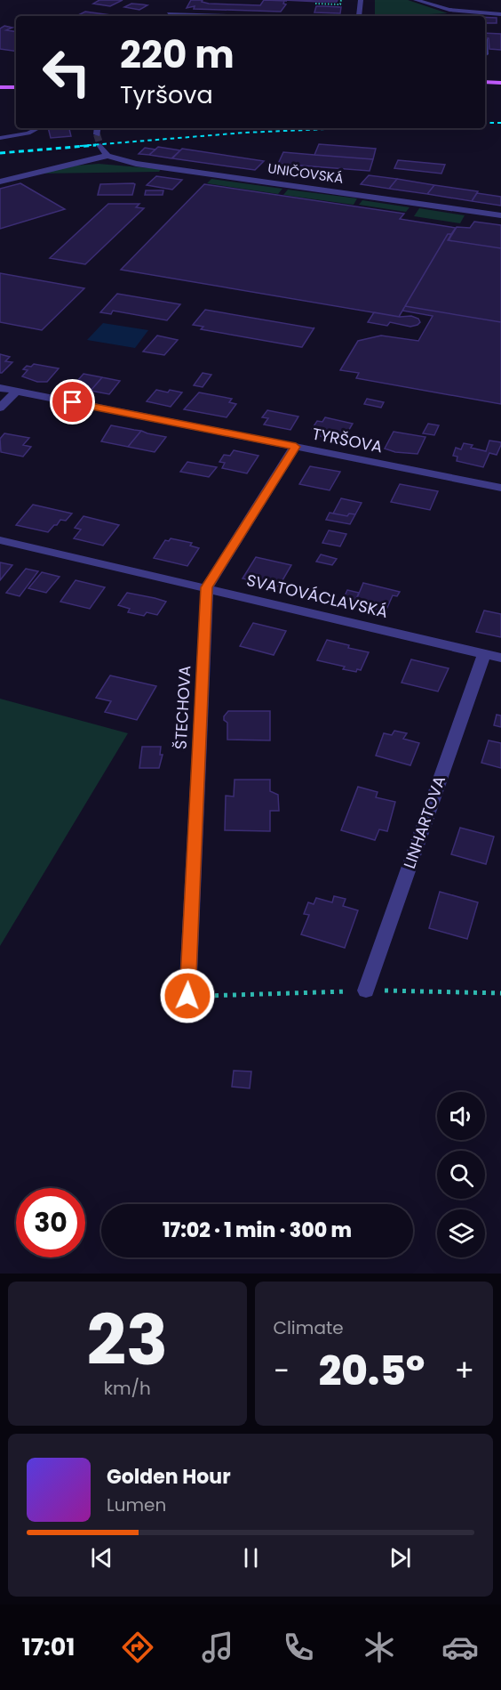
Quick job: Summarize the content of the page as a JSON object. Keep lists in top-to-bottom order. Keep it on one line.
{"streets":{"street":["UNIČOVSKÁ","TYRŠOVA","SVATOVÁCLAVSKÁ","ŠTECHOVA","LINHARTOVA"]},"crossings":[["TYRŠOVA","ŠTECHOVA"],["SVATOVÁCLAVSKÁ","ŠTECHOVA"],["SVATOVÁCLAVSKÁ","LINHARTOVA"]],"page":{"turn":["220 m","Tyršova"],"limit":"30","trip":"17:02 · 1 min · 300 m","tile":[["23","km/h"],"Climate"],"heat":["−","20.5°","+"],"song":["Golden Hour","Lumen"],"tabs":"17:01"}}
